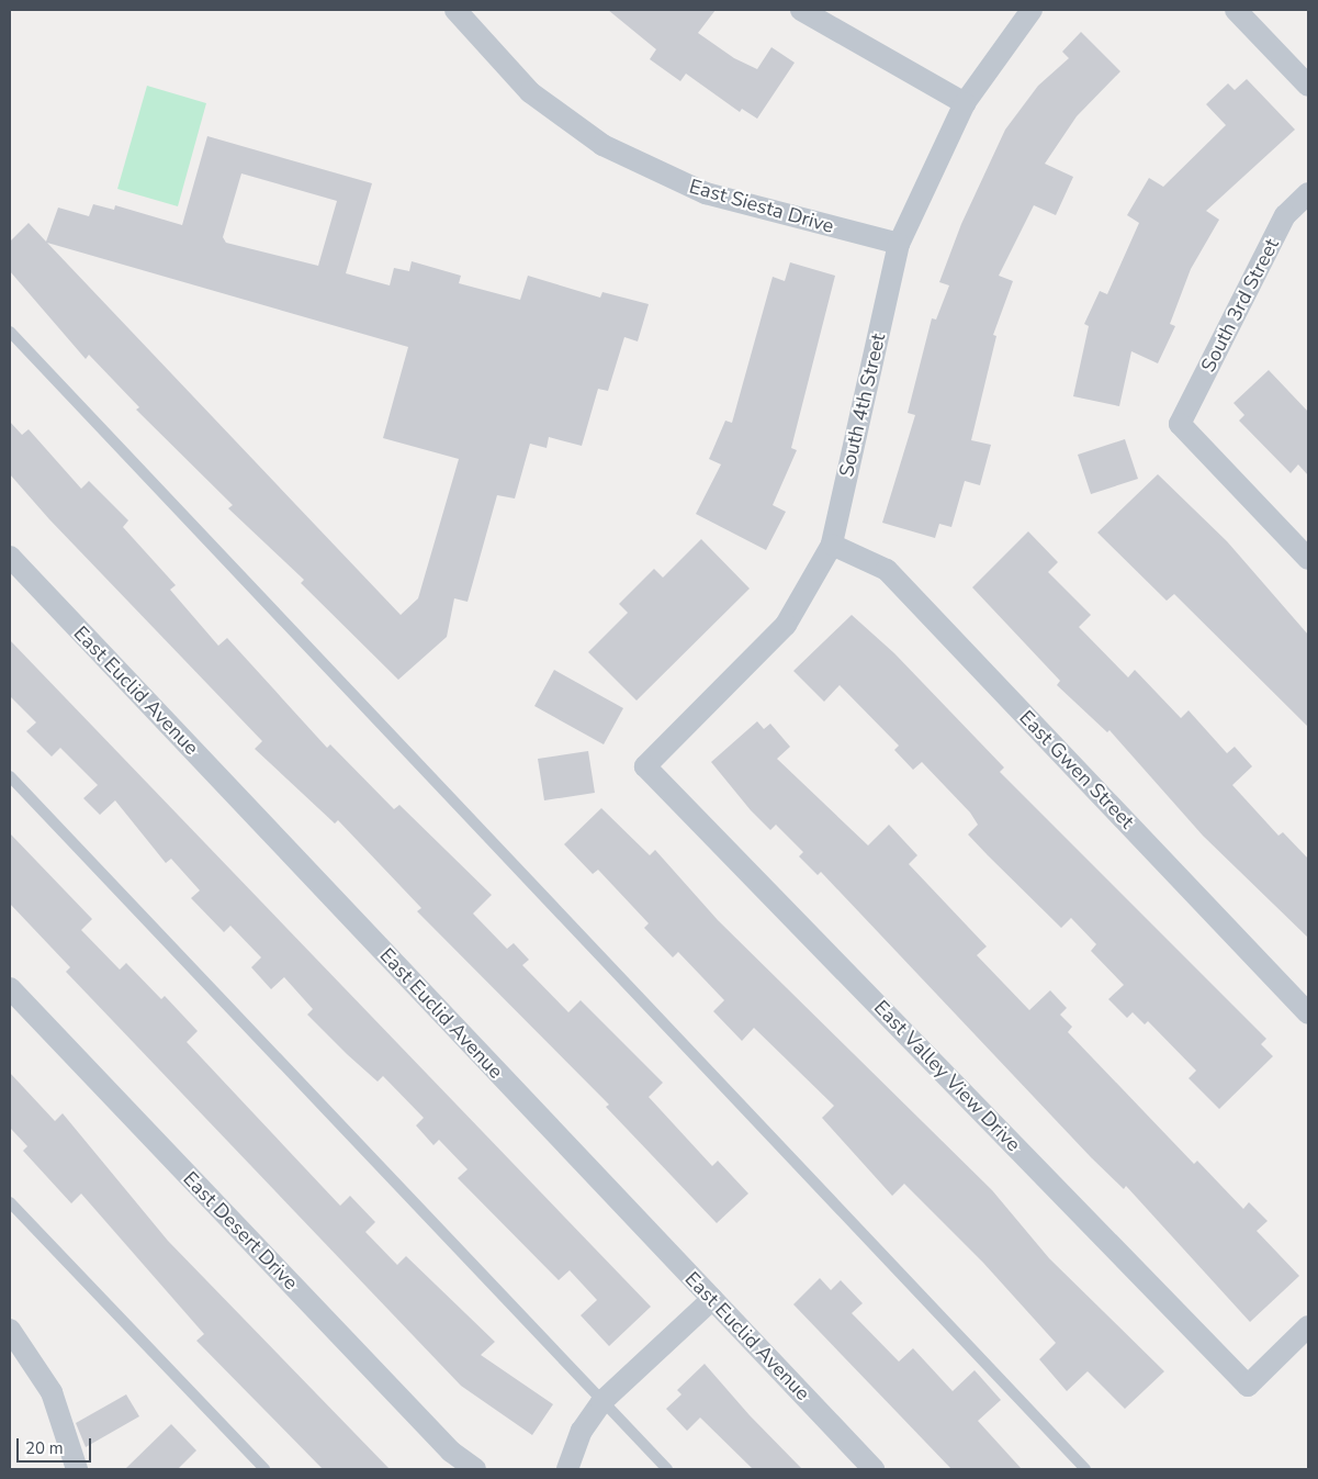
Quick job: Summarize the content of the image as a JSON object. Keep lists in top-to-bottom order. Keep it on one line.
{"streets":{"street":["East Siesta Drive","South 3rd Street","South 4th Street","East Euclid Avenue","East Gwen Street","East Valley View Drive","East Desert Drive"]},"crossings":[["East Siesta Drive","South 4th Street"],["South 4th Street","East Gwen Street"],["South 4th Street","East Valley View Drive"]],"scale_bar":"20 m"}
